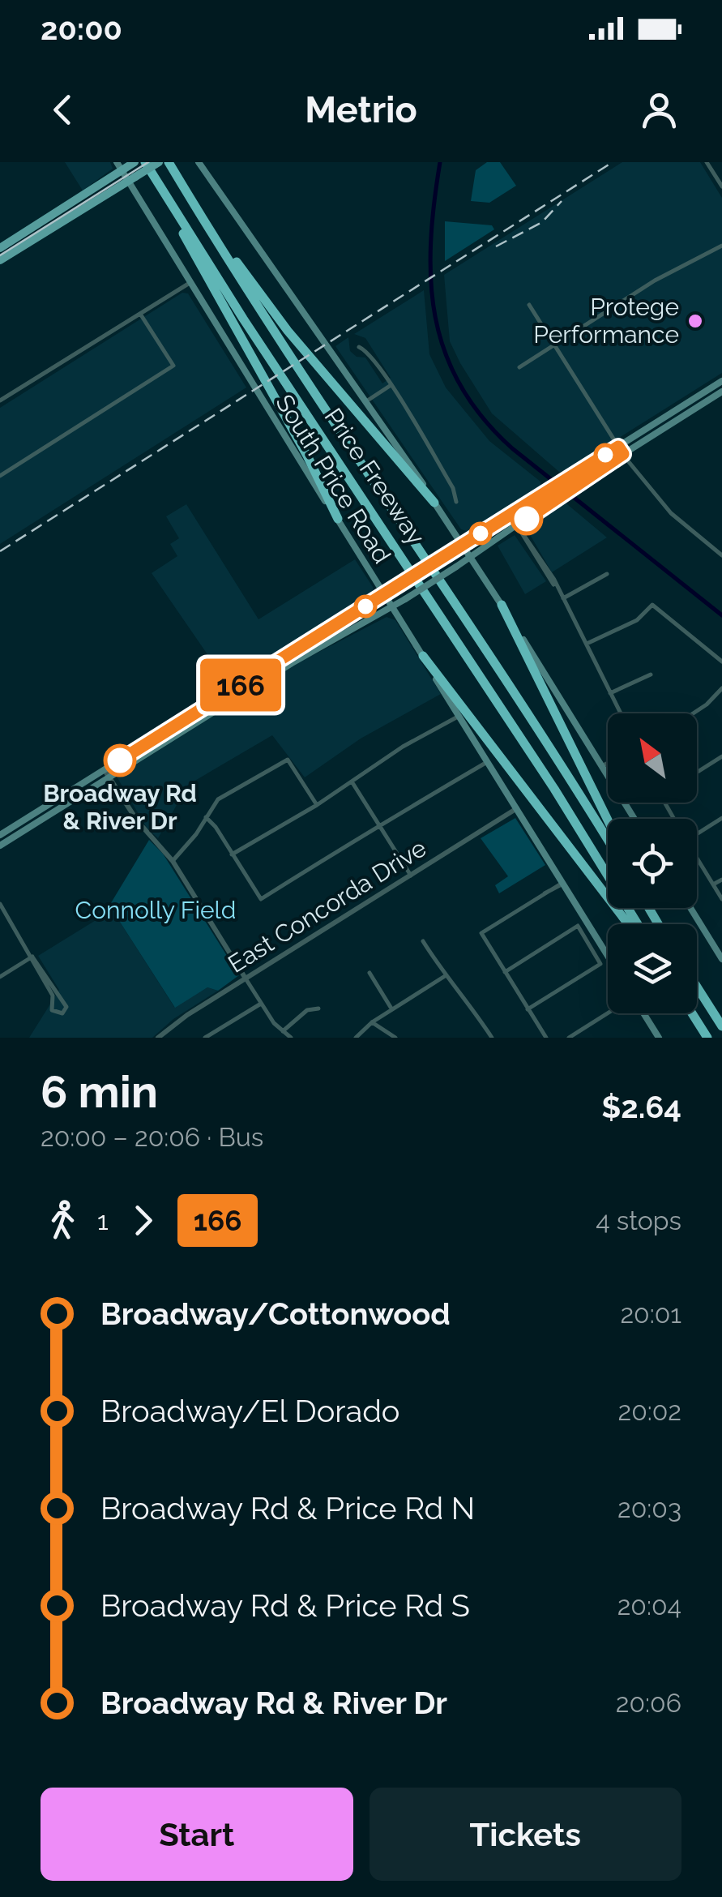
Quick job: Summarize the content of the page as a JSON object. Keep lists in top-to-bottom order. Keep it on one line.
{"streets":{"highway":["Price Freeway"],"main road":["South Price Road"],"street":["East Concorda Drive"]},"crossings":[["South Price Road","East Concorda Drive"]],"parks":["Connolly Field"],"places":["Protege Performance","Broadway Rd & River Dr"],"lines":["bus line 166"],"north":"top left","page":{"status":"20:00","header":"Metrio","on_map":"166","heading":["6 min","20:00 – 20:06 · Bus","$2.64"],"legs":["1","166","4 stops"],"list":[{"name":"Broadway/Cottonwood","value":"20:01"},{"name":"Broadway/El Dorado","value":"20:02"},{"name":"Broadway Rd & Price Rd N","value":"20:03"},{"name":"Broadway Rd & Price Rd S","value":"20:04"},{"name":"Broadway Rd & River Dr","value":"20:06"}],"buttons":["Start","Tickets"]}}
